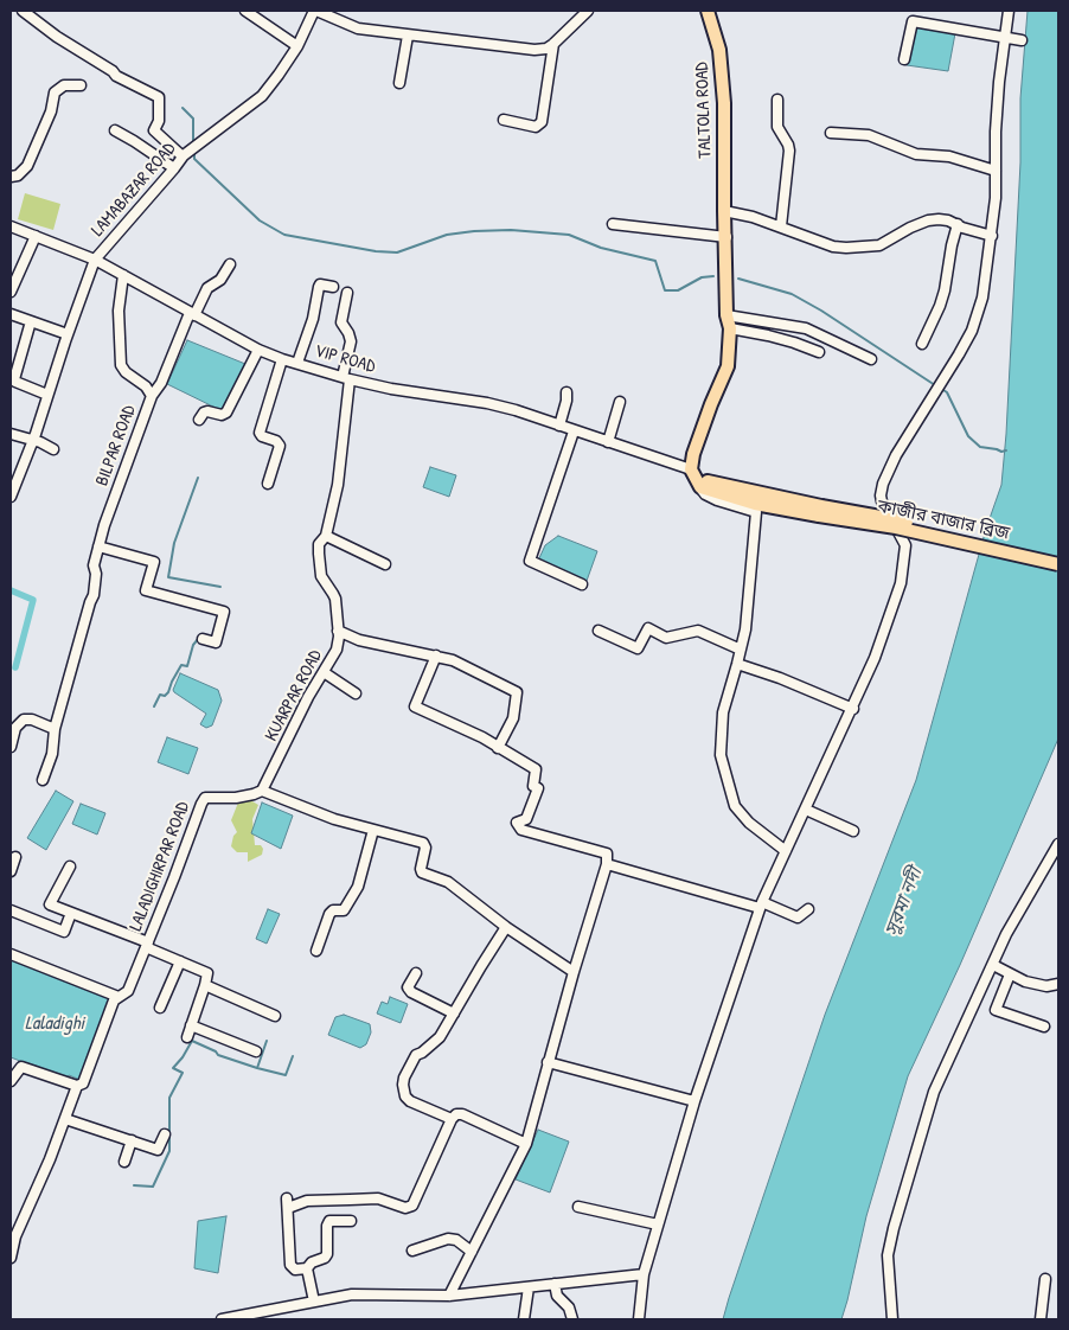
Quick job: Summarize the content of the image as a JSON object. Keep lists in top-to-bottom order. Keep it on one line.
{"streets":{"main road":["TALTOLA ROAD","কাজীর বাজার ব্রিজ"],"street":["LAMABAZAR ROAD","VIP ROAD","BILPAR ROAD","KUARPAR ROAD","LALADIGHIRPAR ROAD"]},"crossings":[["TALTOLA ROAD","VIP ROAD"],["LAMABAZAR ROAD","VIP ROAD"],["VIP ROAD","BILPAR ROAD"],["VIP ROAD","KUARPAR ROAD"],["KUARPAR ROAD","LALADIGHIRPAR ROAD"]],"water":["সুরমা নদী","Laladighi"]}
